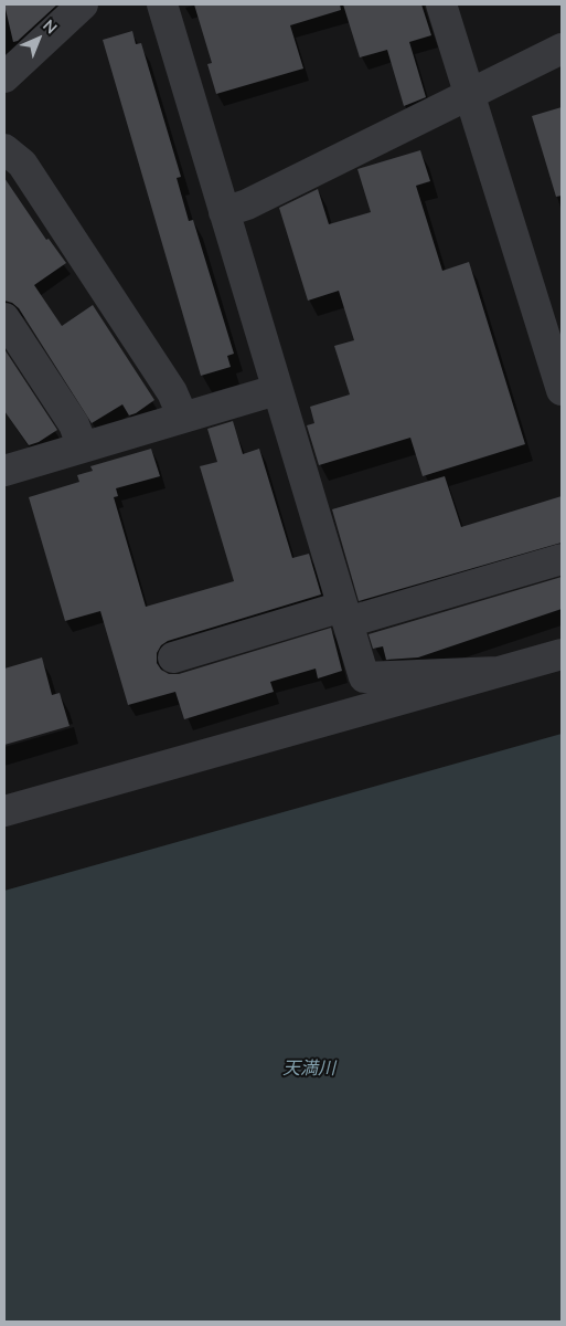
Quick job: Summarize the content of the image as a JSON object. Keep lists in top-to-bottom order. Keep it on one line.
{"water":["天満川"],"north":"top right"}
